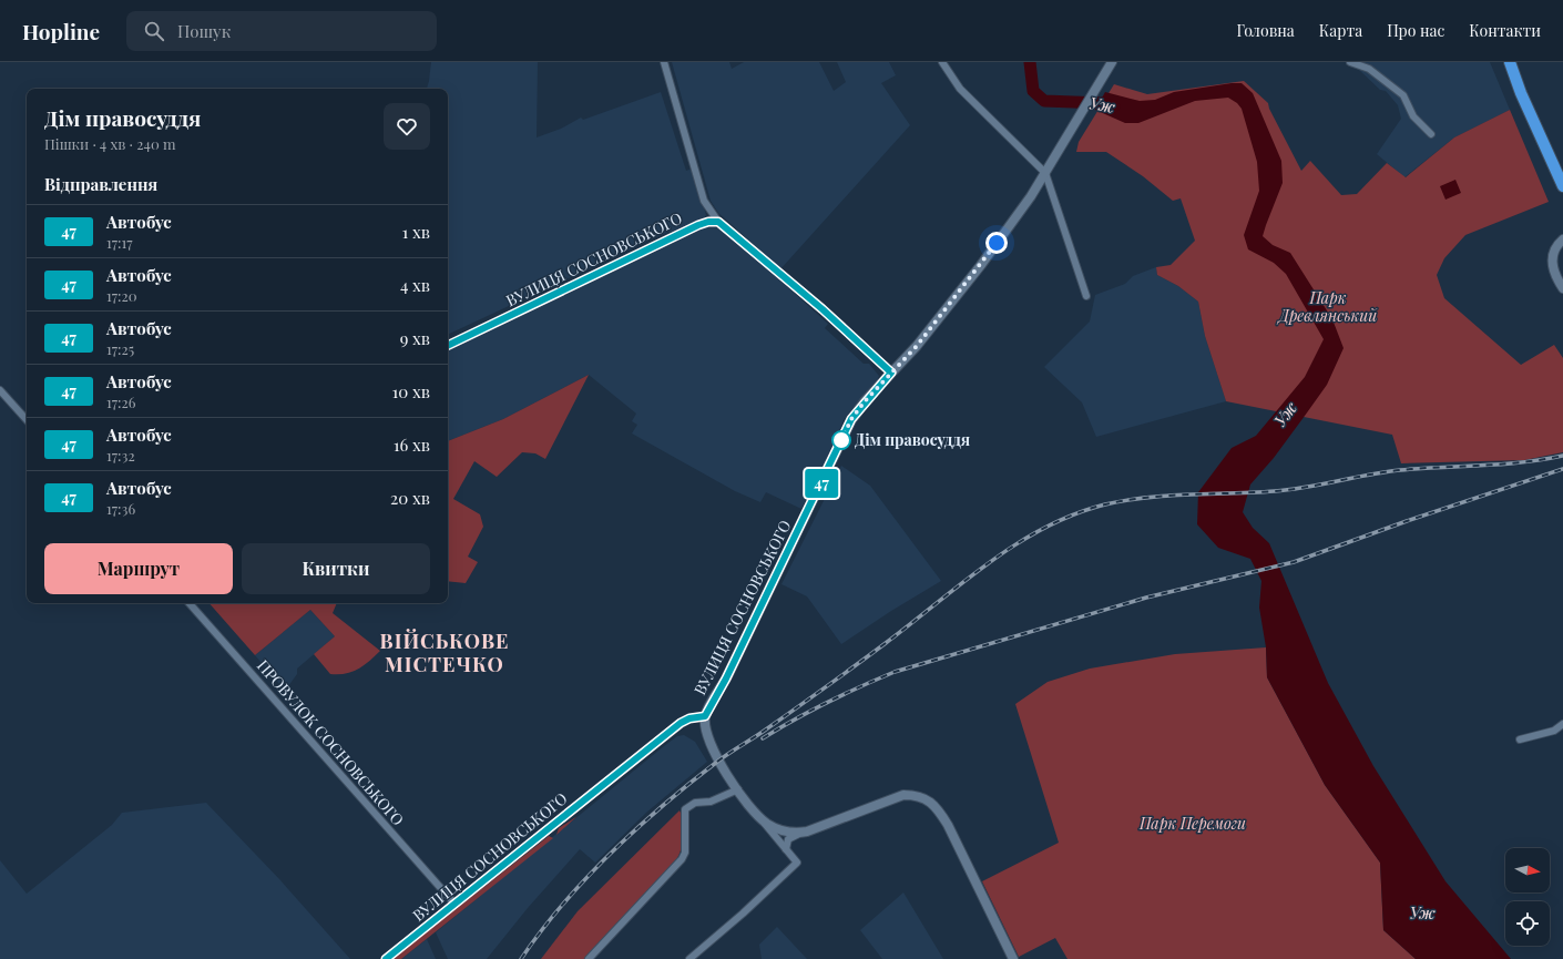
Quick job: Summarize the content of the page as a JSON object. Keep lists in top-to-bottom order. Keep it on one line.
{"streets":{"street":["ВУЛИЦЯ СОСНОВСЬКОГО","ПРОВУЛОК СОСНОВСЬКОГО"]},"crossings":[["ВУЛИЦЯ СОСНОВСЬКОГО","ПРОВУЛОК СОСНОВСЬКОГО"]],"districts":["ВІЙСЬКОВЕ МІСТЕЧКО"],"water":["Уж"],"parks":["Парк Древлянський","Парк Перемоги"],"places":["Дім правосуддя"],"lines":["bus line 47"],"north":"right","page":{"header":"Hopline","search":"Пошук","nav":["Головна","Карта","Про нас","Контакти"],"on_map":"47","heading":[["Дім правосуддя","Пішки · 4 хв · 240 m"],"Відправлення"],"list":[{"mark":"47","name":"Автобус","note":"17:17","value":"1 хв"},{"mark":"47","name":"Автобус","note":"17:20","value":"4 хв"},{"mark":"47","name":"Автобус","note":"17:25","value":"9 хв"},{"mark":"47","name":"Автобус","note":"17:26","value":"10 хв"},{"mark":"47","name":"Автобус","note":"17:32","value":"16 хв"},{"mark":"47","name":"Автобус","note":"17:36","value":"20 хв"}],"buttons":["Маршрут","Квитки"]}}
